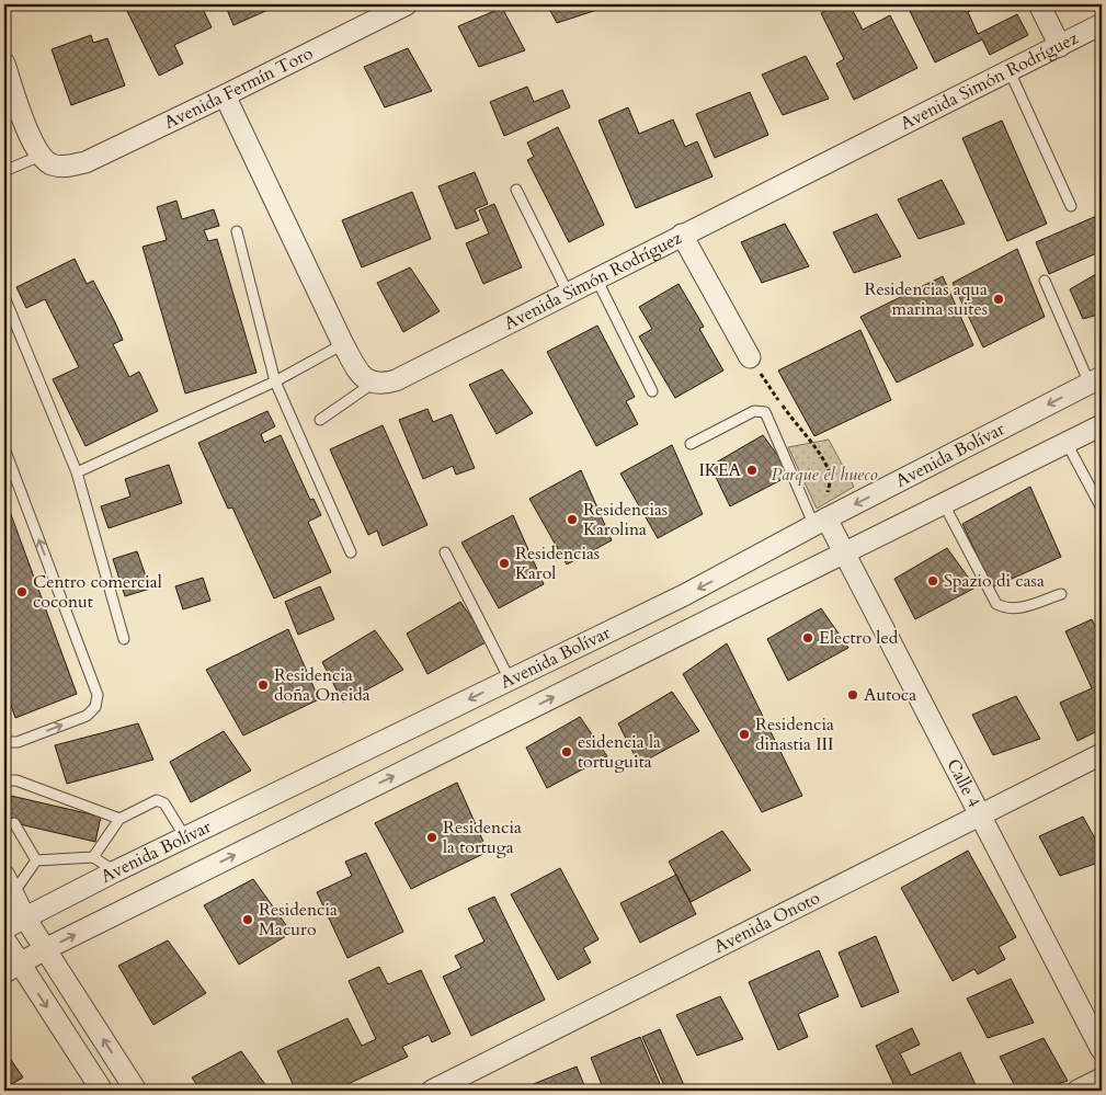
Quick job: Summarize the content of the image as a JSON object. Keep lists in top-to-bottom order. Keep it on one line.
{"streets":{"street":["Avenida Simón Rodríguez","Avenida Fermín Toro","Avenida Bolívar","Calle 4","Avenida Onoto"]},"crossings":[["Avenida Bolívar","Calle 4"],["Calle 4","Avenida Onoto"]],"parks":["Parque el hueco"],"places":["Residencias aqua marina suites","IKEA","Residencias Karolina","Residencias Karol","Spazio di casa","Centro comercial coconut","Electro led","Residencia doña Oneida","Autoca","Residencia dinastia III","esidencia la tortuguita","Residencia la tortuga","Residencia Macuro"]}
